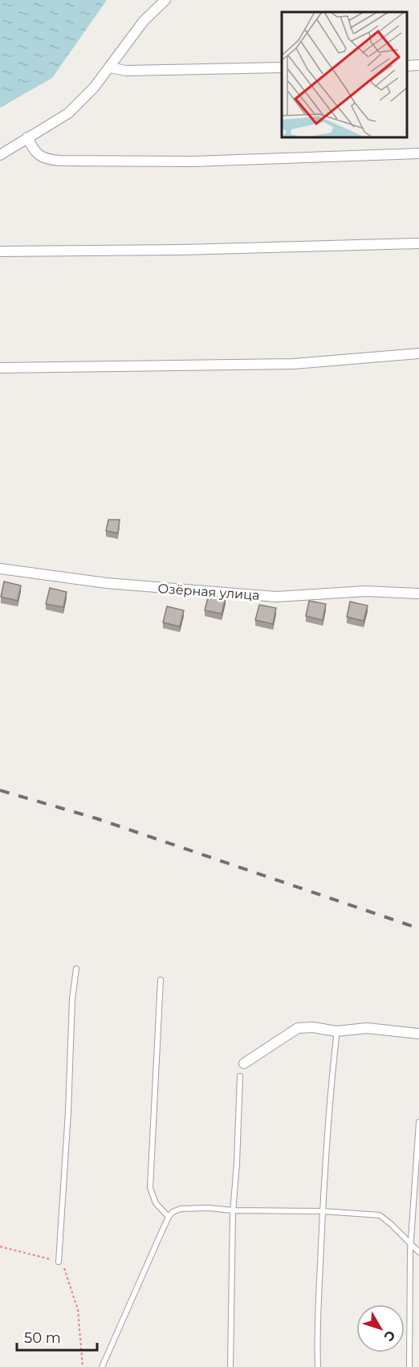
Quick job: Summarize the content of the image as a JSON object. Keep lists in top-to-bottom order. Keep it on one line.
{"streets":{"street":["Озёрная улица"]},"scale_bar":"50 m","north":"bottom right"}
